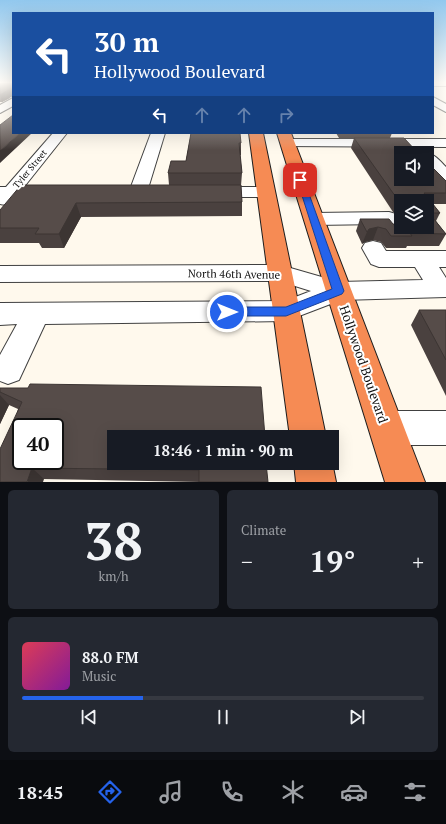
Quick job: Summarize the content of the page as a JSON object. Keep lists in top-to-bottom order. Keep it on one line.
{"streets":{"highway":["Hollywood Boulevard"],"street":["Tyler Street","North 46th Avenue"]},"crossings":[["North 46th Avenue","Hollywood Boulevard"]],"page":{"turn":["30 m","Hollywood Boulevard"],"limit":"40","trip":"18:46 · 1 min · 90 m","tile":[["38","km/h"],"Climate"],"heat":["−","19°","+"],"song":["88.0 FM","Music"],"tabs":"18:45"}}
